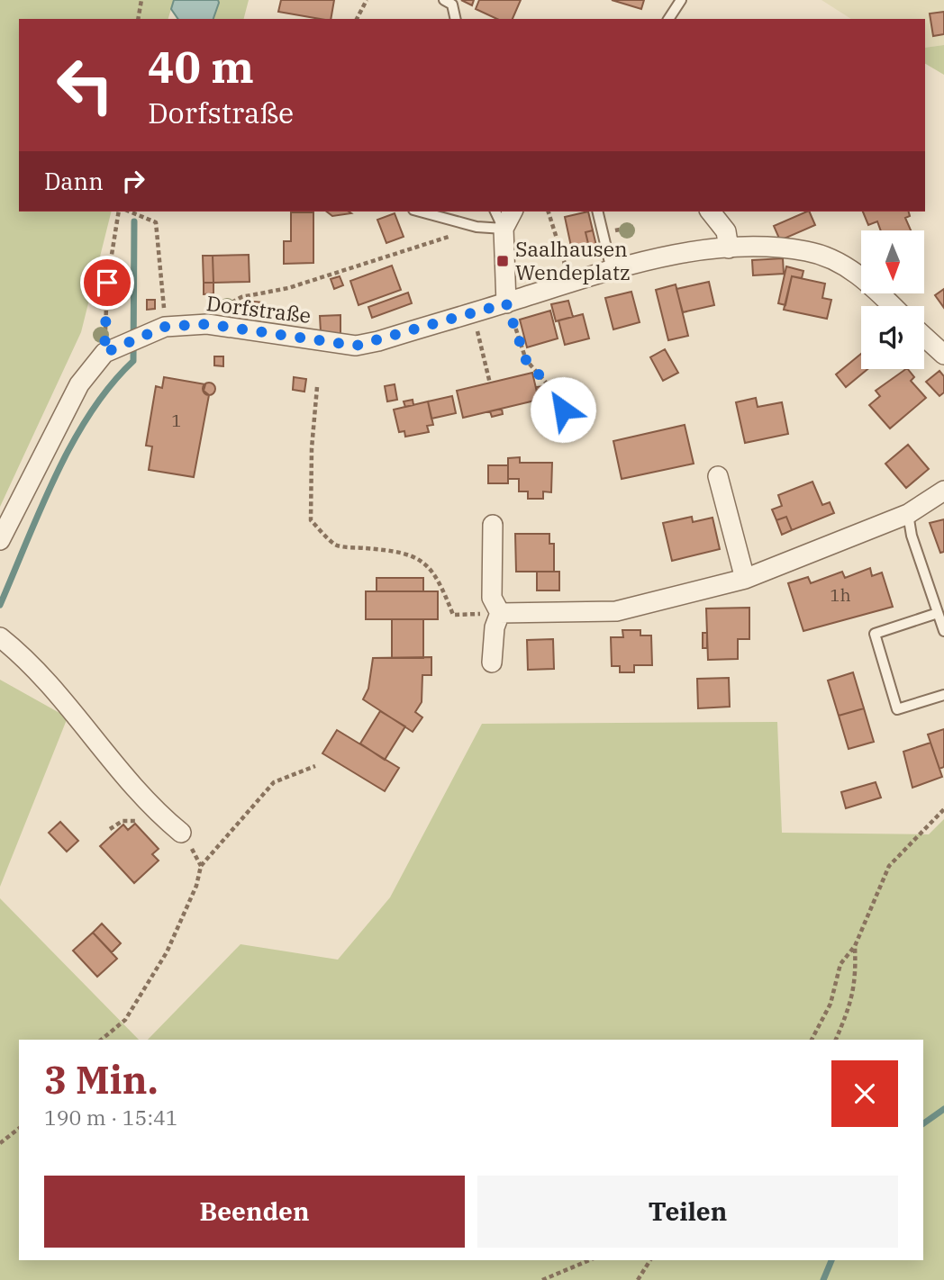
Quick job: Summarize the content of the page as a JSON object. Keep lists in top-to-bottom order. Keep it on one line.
{"streets":{"street":["Dorfstraße"]},"places":{"transit":["Saalhausen Wendeplatz"]},"house_numbers":["1","1h"],"north":"bottom","page":{"turn":["40 m","Dorfstraße"],"then":"Dann","heading":["3 Min.","190 m · 15:41"],"buttons":["Beenden","Teilen"]}}
